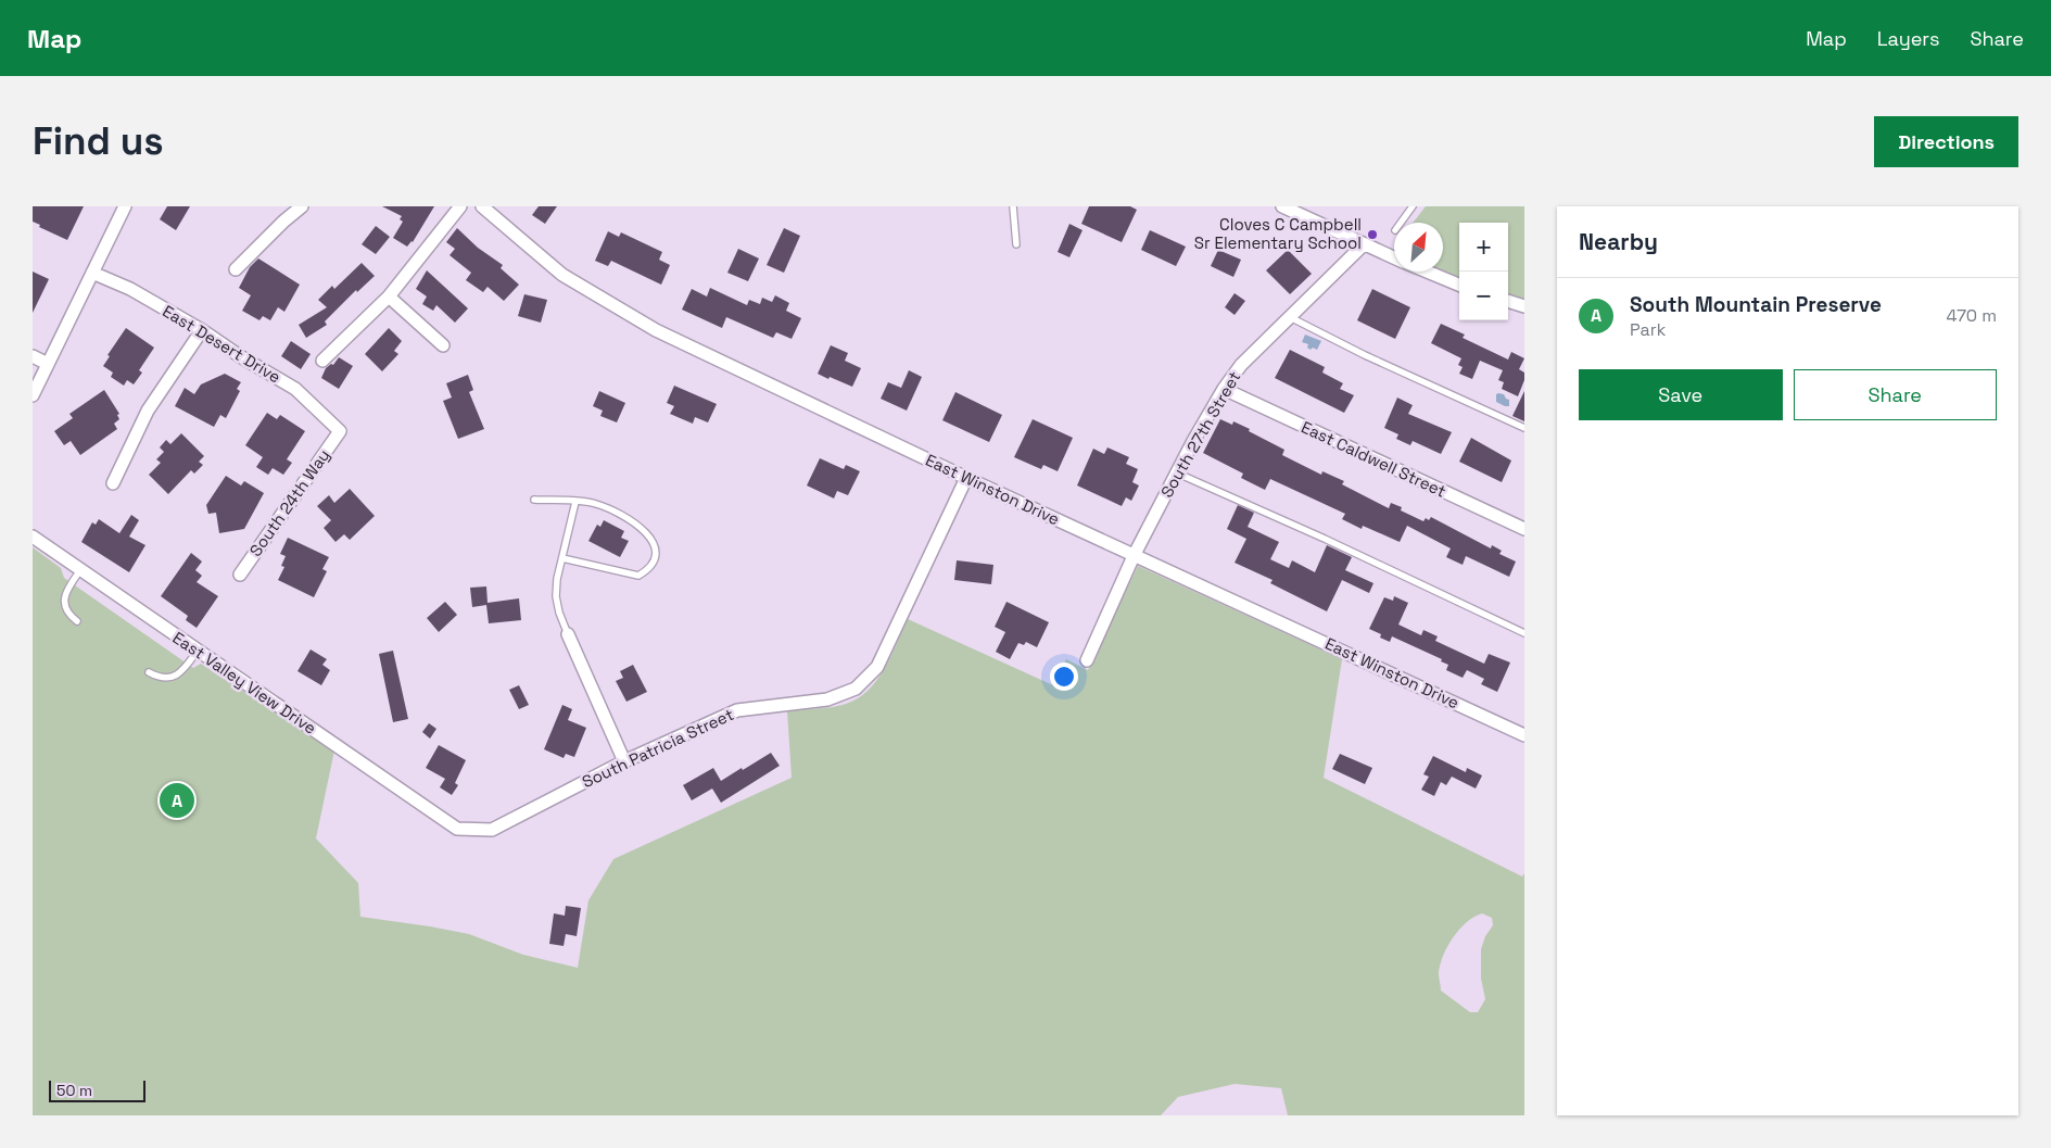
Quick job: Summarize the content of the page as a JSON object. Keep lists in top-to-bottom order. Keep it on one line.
{"streets":{"street":["East Desert Drive","South 27th Street","East Caldwell Street","East Winston Drive","South 24th Way","East Valley View Drive","South Patricia Street"]},"crossings":[["East Desert Drive","South 24th Way"],["South 27th Street","East Caldwell Street"],["South 27th Street","East Winston Drive"],["East Winston Drive","South Patricia Street"],["East Valley View Drive","South Patricia Street"]],"places":["Cloves C Campbell Sr Elementary School"],"scale_bar":"50 m","north":"top right","page":{"header":"Map","nav":["Map","Layers","Share"],"buttons":["Directions",["Save","Share"]],"title":"Find us","heading":"Nearby","map_buttons":["+","−"],"list":[{"mark":"A","name":"South Mountain Preserve","note":"Park","value":"470 m"}],"pins":"A","scale":"50 m"}}
